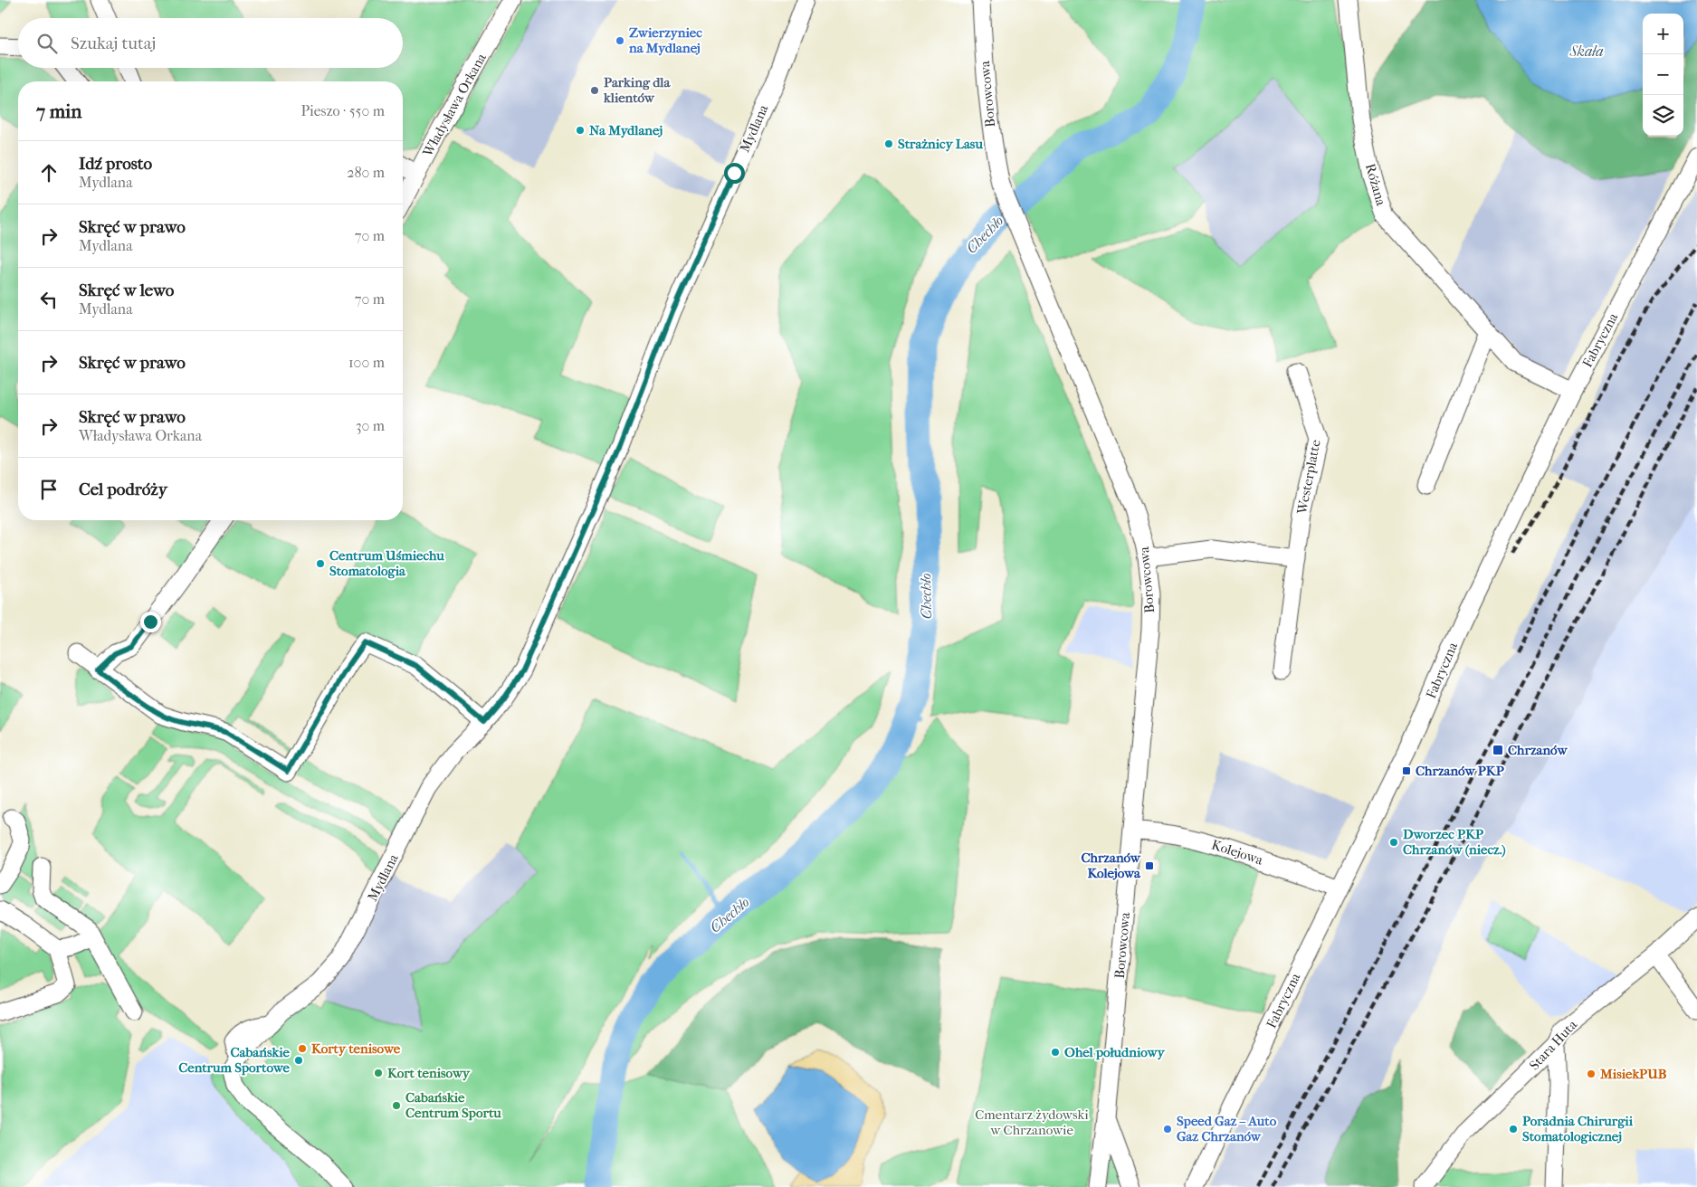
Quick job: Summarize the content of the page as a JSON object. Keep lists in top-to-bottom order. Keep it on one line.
{"streets":{"street":["Borowcowa","Władysława Orkana","Mydlana","Różana","Fabryczna","Westerplatte","Kolejowa","Stara Huta"]},"crossings":[["Borowcowa","Kolejowa"],["Różana","Fabryczna"],["Fabryczna","Kolejowa"]],"water":["Skała","Chechło"],"parks":["Cmentarz żydowski w Chrzanowie"],"places":{"other":["Zwierzyniec na Mydlanej","Parking dla klientów","Na Mydlanej","Strażnicy Lasu","Centrum Uśmiechu Stomatologia","Dworzec PKP Chrzanów (niecz.)","Korty tenisowe","Ohel południowy","Cabańskie Centrum Sportowe","Kort tenisowy","MisiekPUB","Cabańskie Centrum Sportu","Speed Gaz – Auto Gaz Chrzanów","Poradnia Chirurgii Stomatologicznej"],"transit":["Chrzanów","Chrzanów PKP","Chrzanów Kolejowa"]},"page":{"map_buttons":["+","−"],"search":"Szukaj tutaj","heading":["7 min","Pieszo · 550 m"],"list":[["Idź prosto","Mydlana","280 m"],["Skręć w prawo","Mydlana","70 m"],["Skręć w lewo","Mydlana","70 m"],["Skręć w prawo","100 m"],["Skręć w prawo","Władysława Orkana","30 m"],"Cel podróży"]}}
